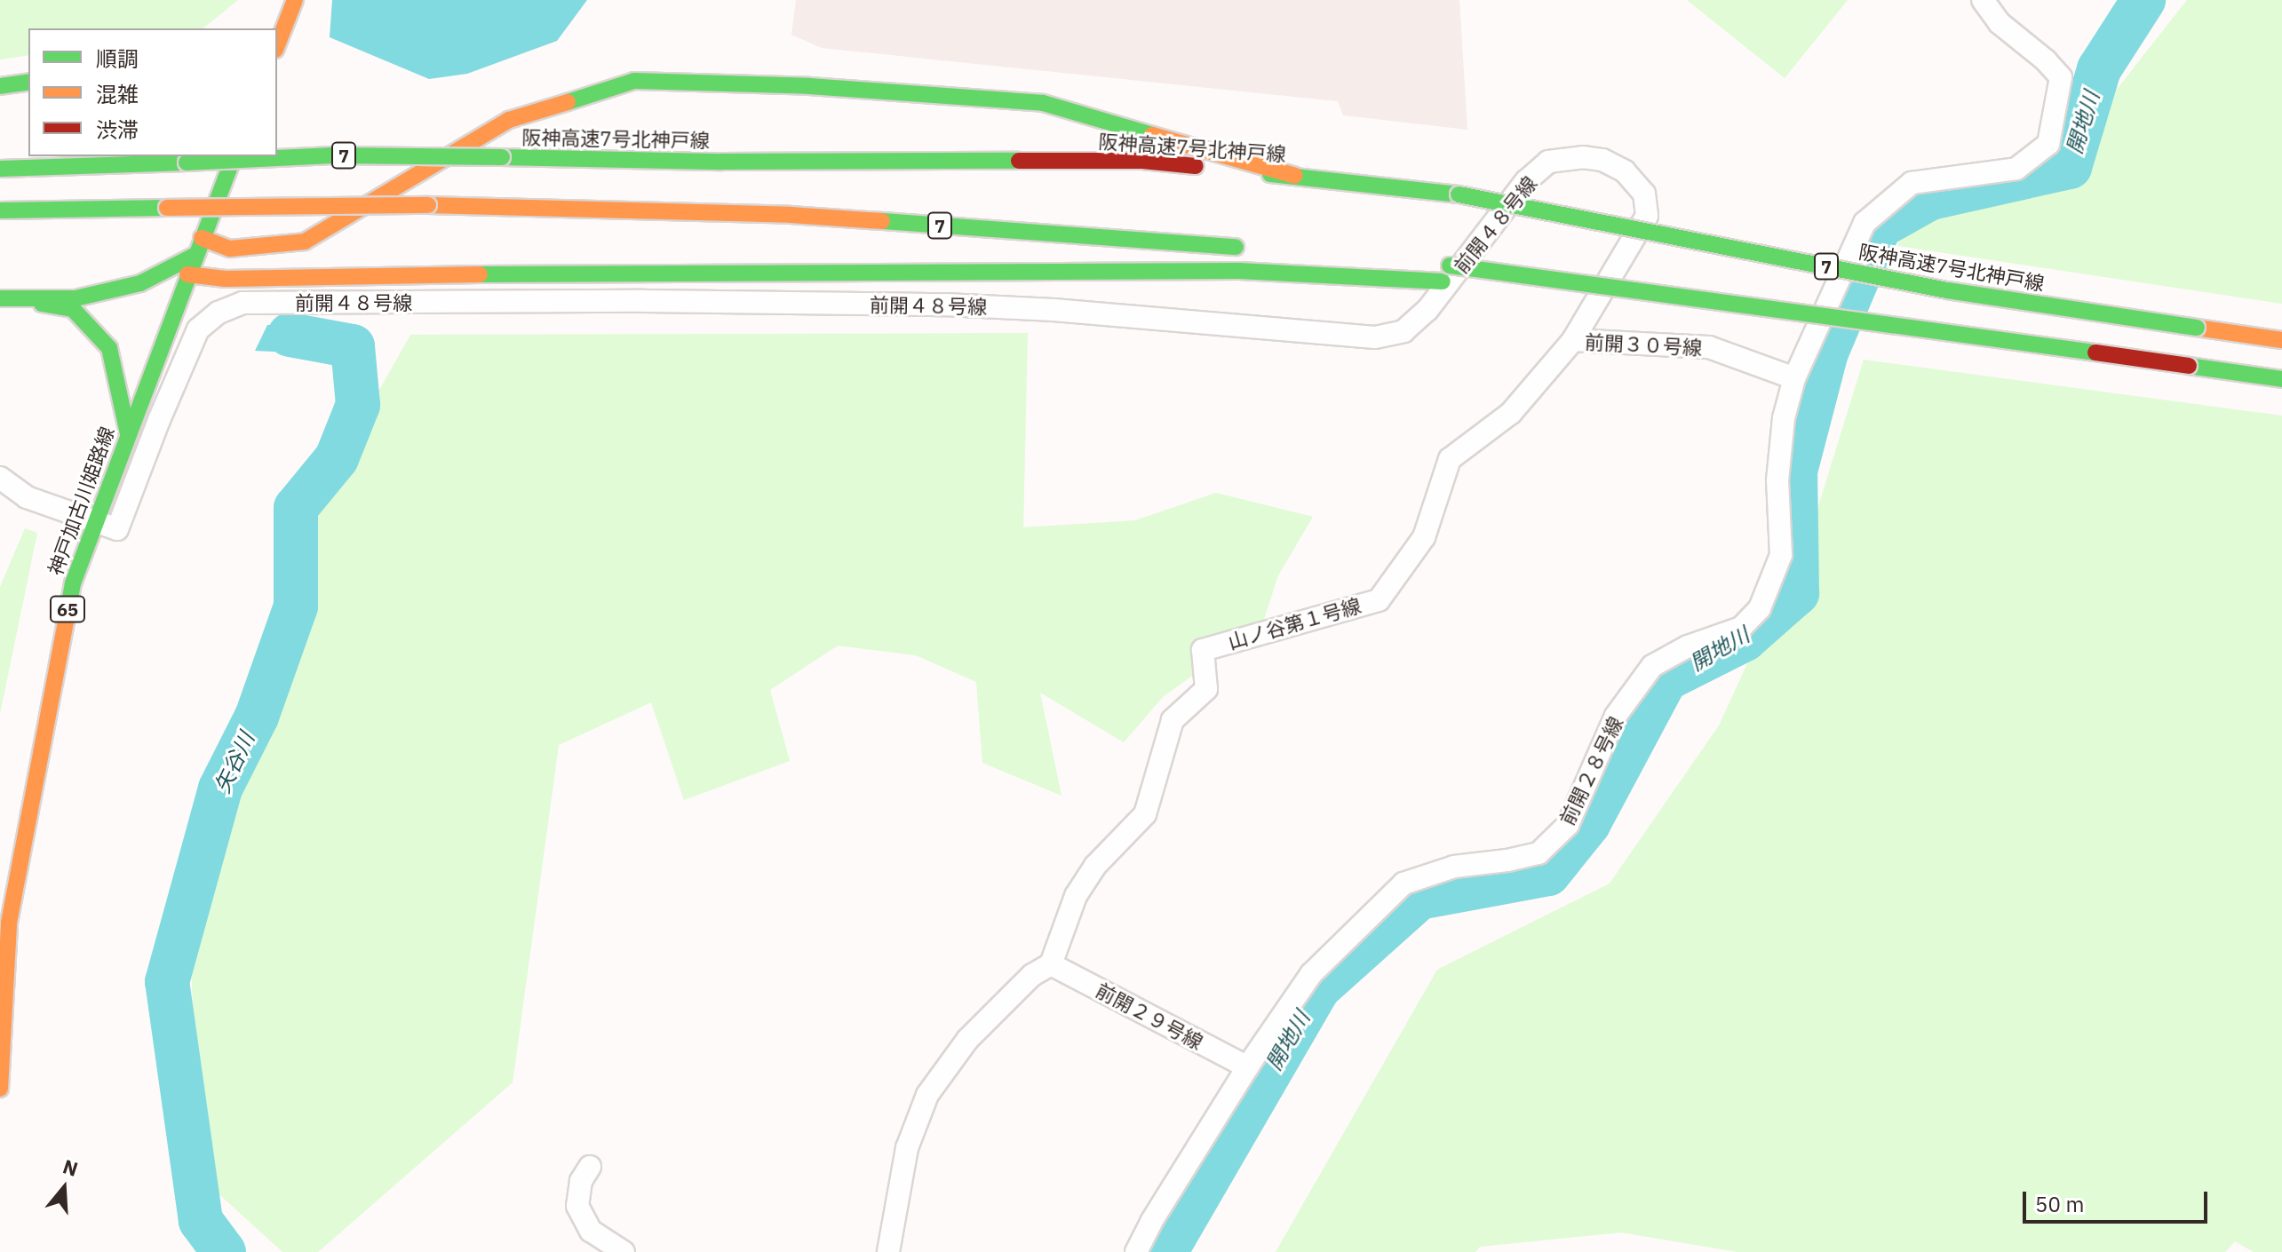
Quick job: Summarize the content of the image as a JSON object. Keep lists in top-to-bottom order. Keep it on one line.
{"streets":{"main road":["阪神高速7号北神戸線","7","神戸加古川姫路線","65"],"street":["前開４８号線","前開３０号線","山ノ谷第１号線","前開２８号線","前開２９号線"]},"crossings":[["前開４８号線","前開３０号線"],["前開４８号線","神戸加古川姫路線"],["前開４８号線","山ノ谷第１号線"],["前開３０号線","山ノ谷第１号線"],["前開３０号線","前開２８号線"],["山ノ谷第１号線","前開２９号線"],["前開２８号線","前開２９号線"]],"water":["開地川","矢谷川"],"legend":["順調","混雑","渋滞"],"scale_bar":"50 m","north":"top"}
